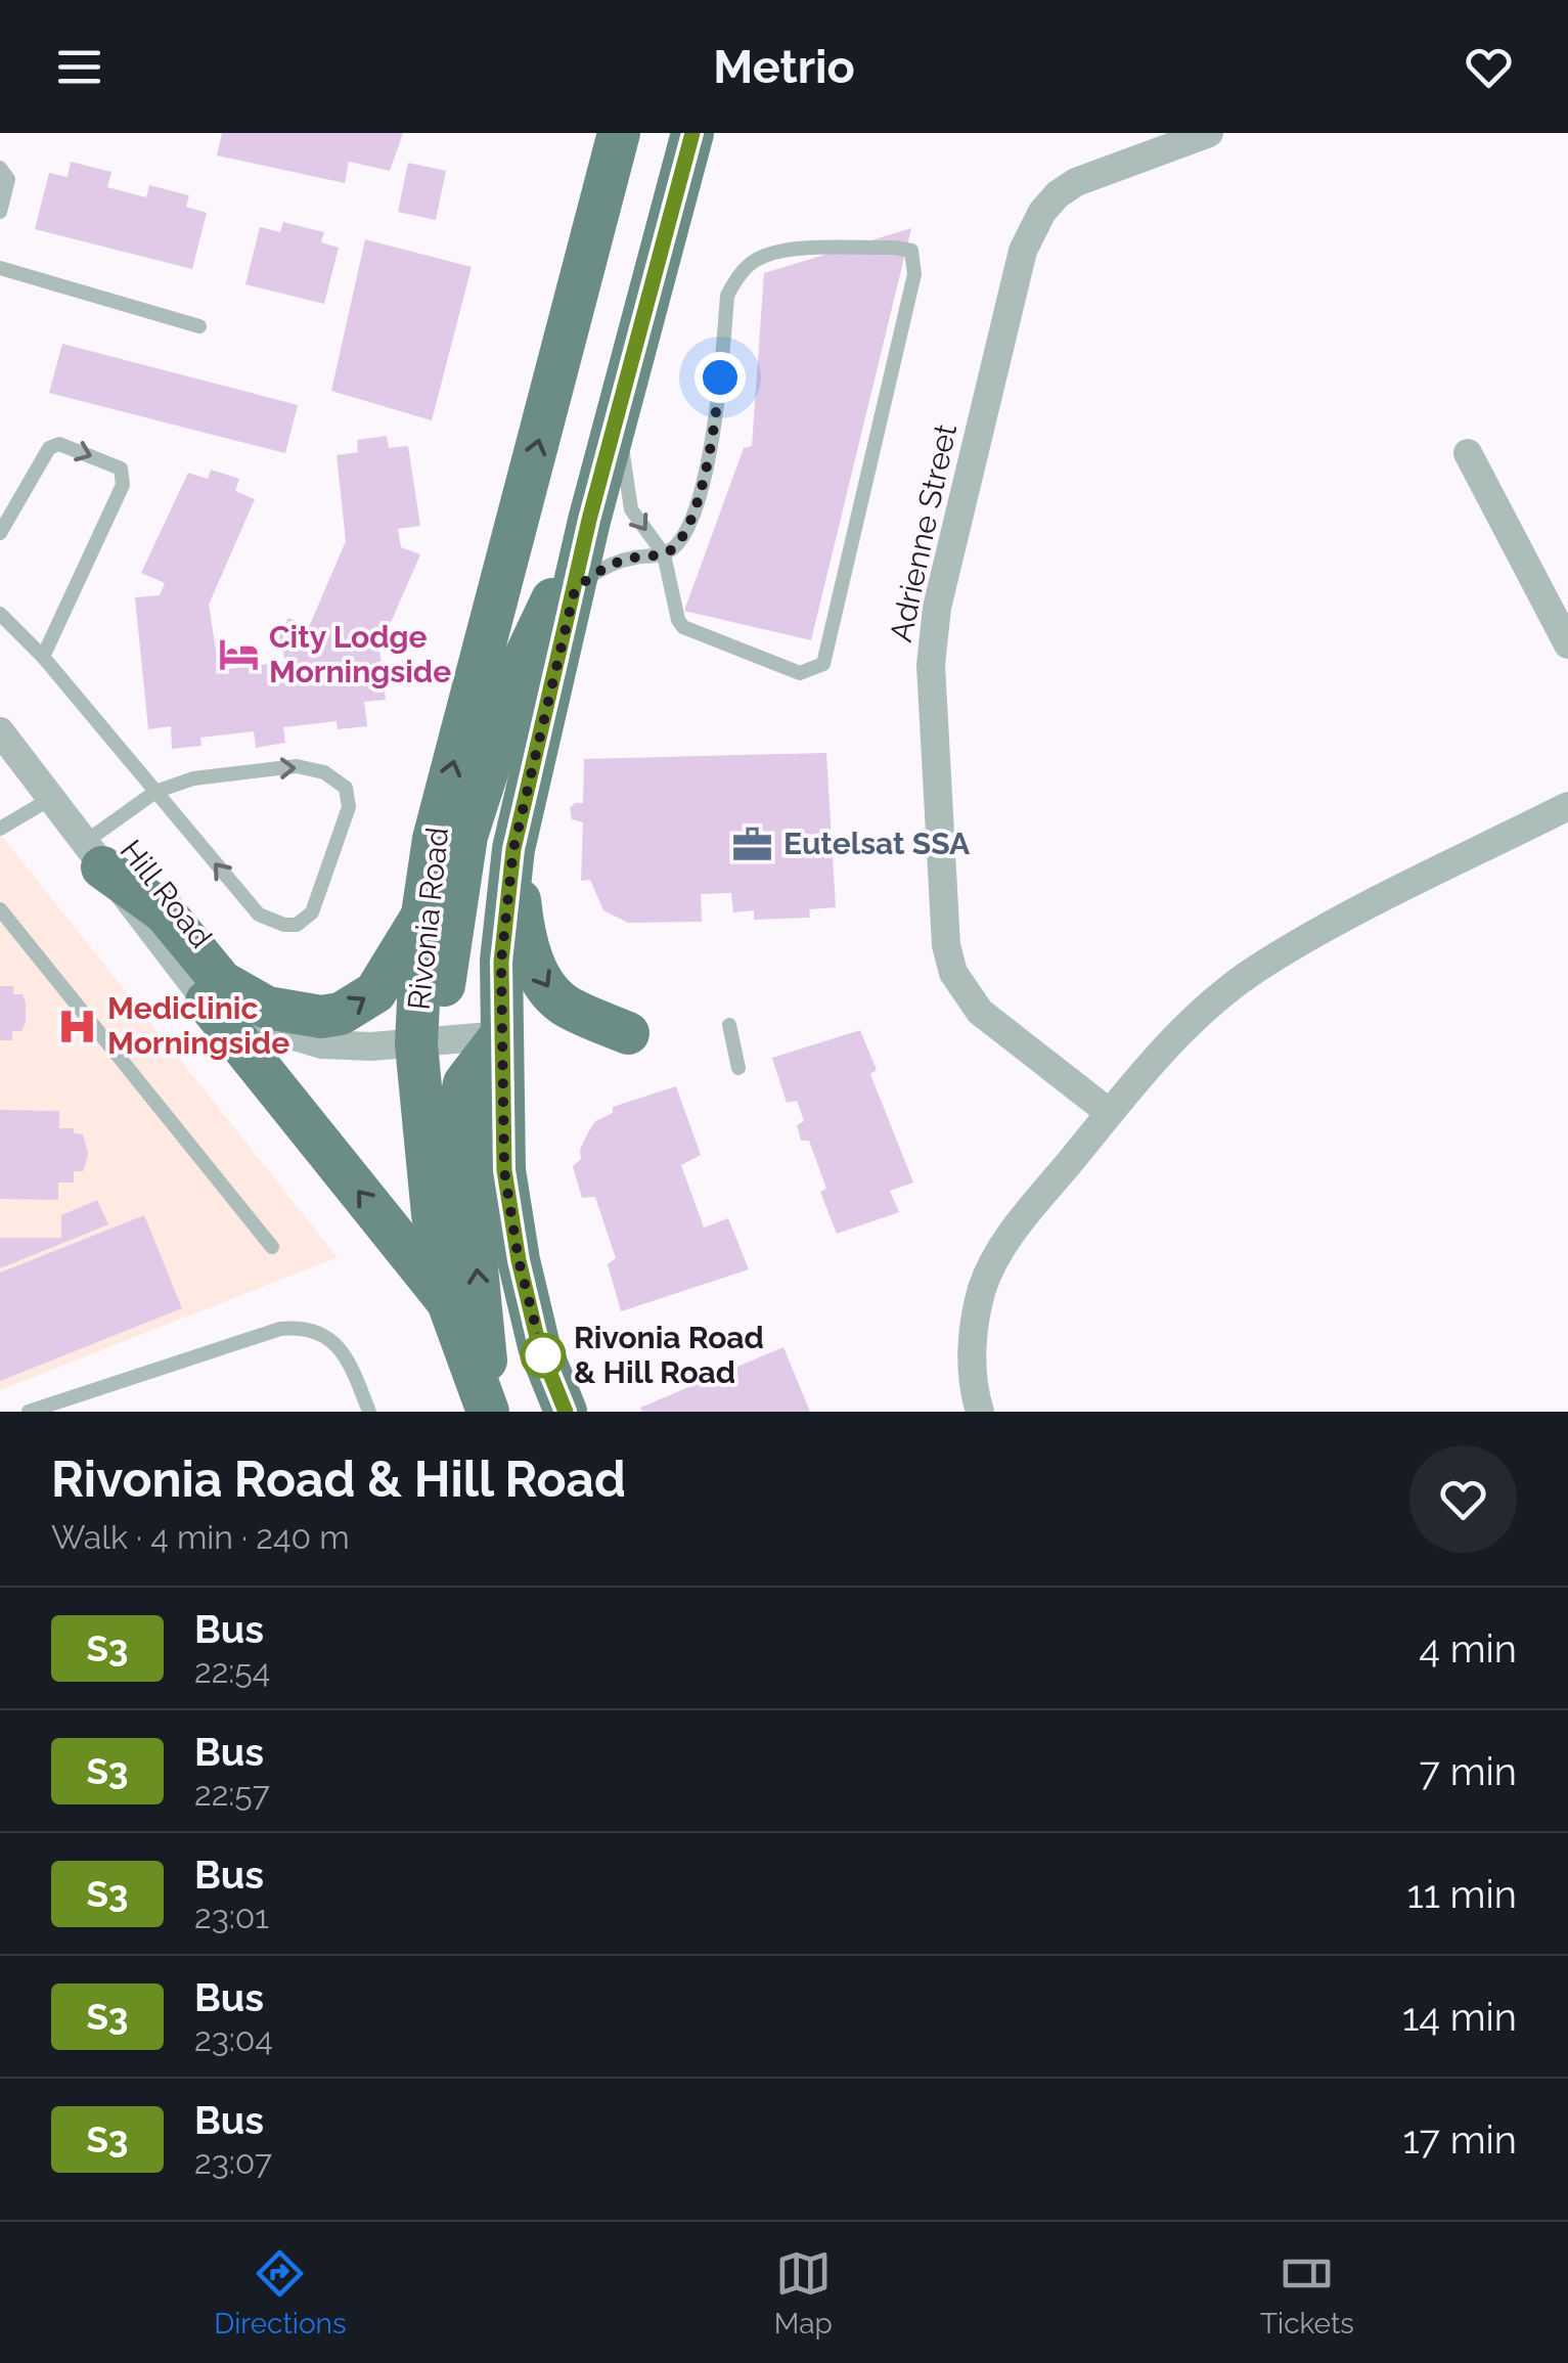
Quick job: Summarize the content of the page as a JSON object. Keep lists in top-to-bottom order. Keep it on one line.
{"streets":{"main road":["Rivonia Road"],"street":["Adrienne Street","Hill Road"]},"crossings":[["Hill Road","Rivonia Road"]],"places":{"hotel":["City Lodge Morningside"],"office":["Eutelsat SSA"],"hospital":["Mediclinic Morningside"],"other":["Rivonia Road & Hill Road"]},"lines":["bus line S3"],"page":{"header":"Metrio","heading":["Rivonia Road & Hill Road","Walk · 4 min · 240 m"],"list":[{"mark":"S3","name":"Bus","note":"22:54","value":"4 min"},{"mark":"S3","name":"Bus","note":"22:57","value":"7 min"},{"mark":"S3","name":"Bus","note":"23:01","value":"11 min"},{"mark":"S3","name":"Bus","note":"23:04","value":"14 min"},{"mark":"S3","name":"Bus","note":"23:07","value":"17 min"}],"tabs":["Directions","Map","Tickets"]}}
